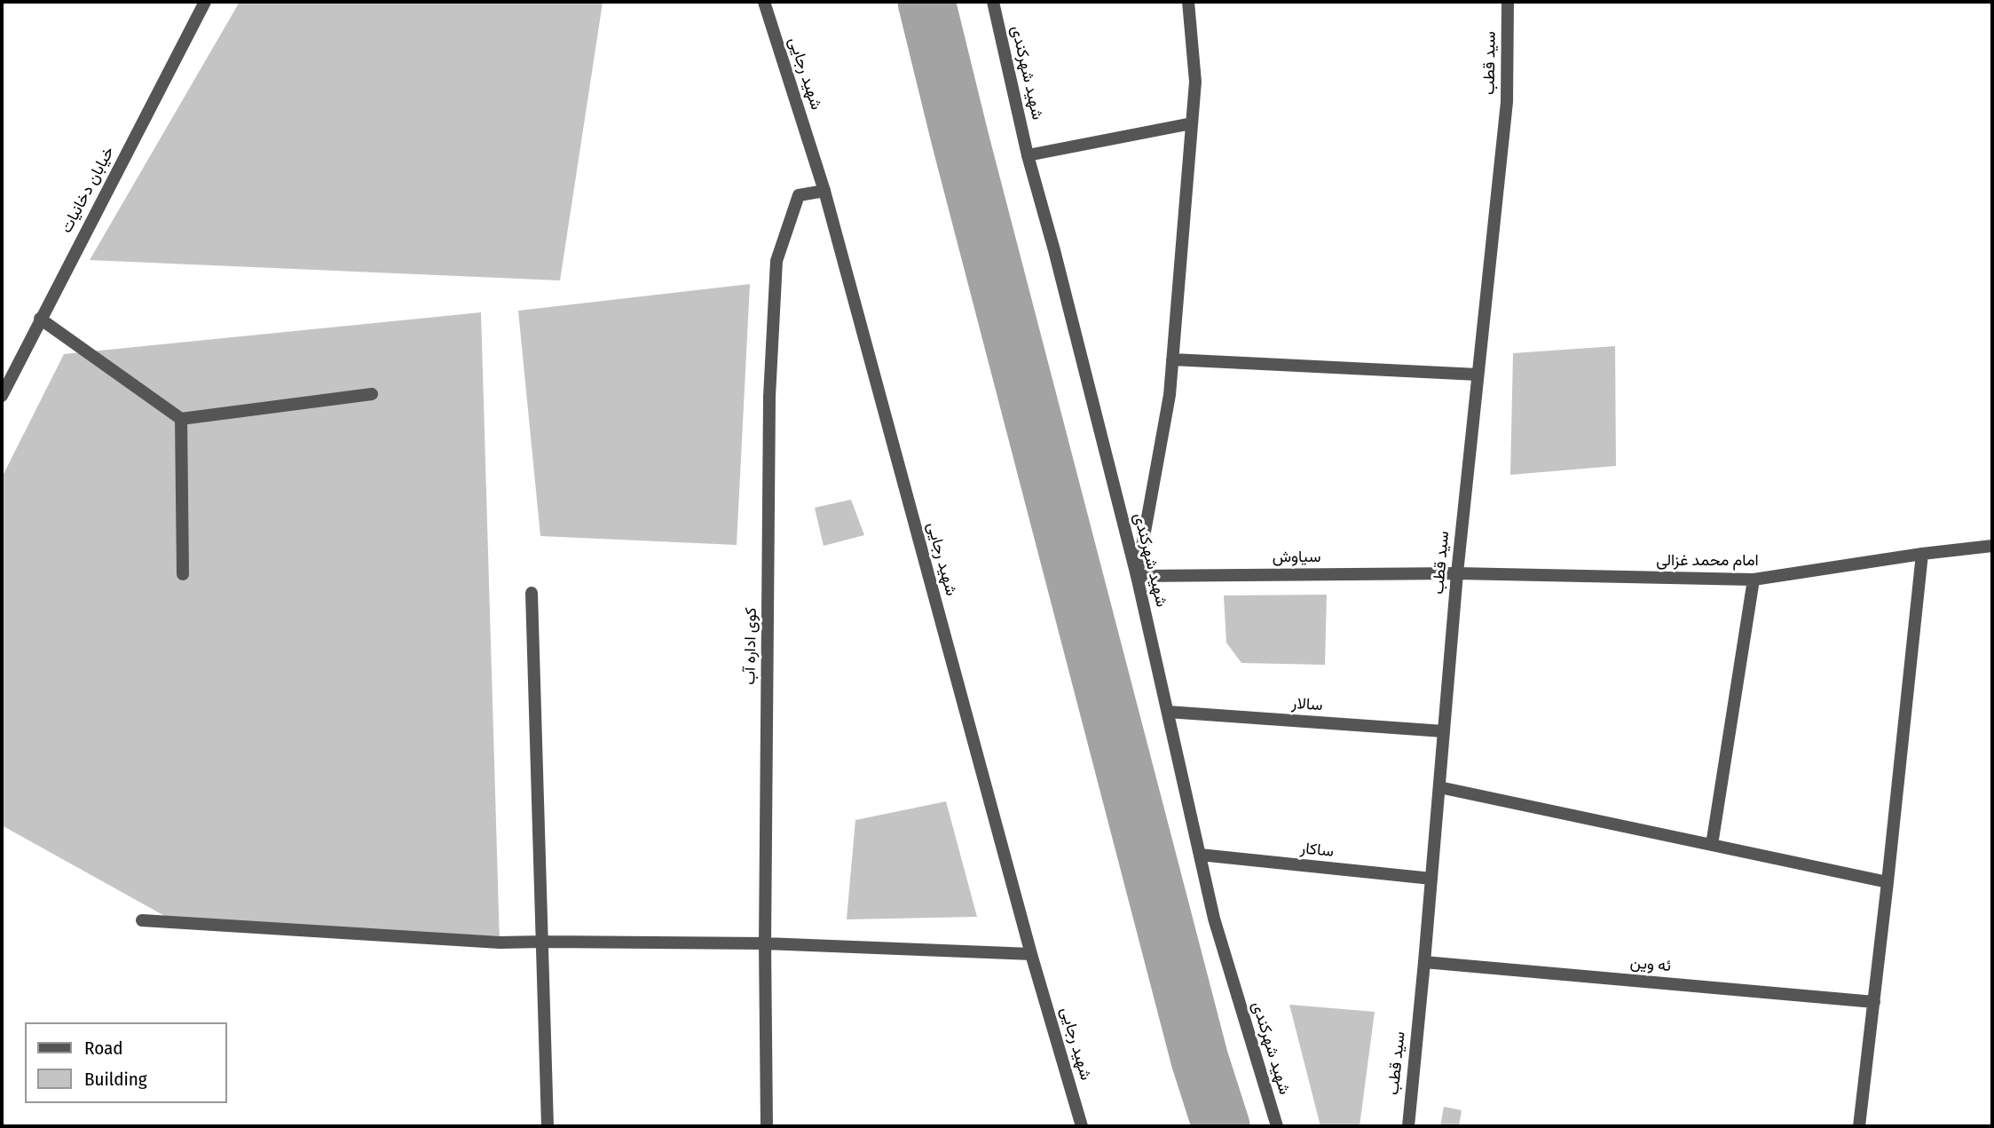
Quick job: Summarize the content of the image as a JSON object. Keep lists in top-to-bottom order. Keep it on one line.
{"streets":{"street":["سید قطب","شهید شهرکندی","شهید رجایی","خیابان دخانیات","سیاوش","امام محمد غزالی","کوی اداره آب","سالار","ساکار","ئه وین"]},"crossings":[["سید قطب","سیاوش"],["سید قطب","امام محمد غزالی"],["سید قطب","سالار"],["سید قطب","ساکار"],["سید قطب","ئه وین"],["شهید شهرکندی","سیاوش"],["شهید شهرکندی","سالار"],["شهید شهرکندی","ساکار"],["شهید رجایی","کوی اداره آب"],["سیاوش","امام محمد غزالی"]],"legend":["Road","Building"]}
